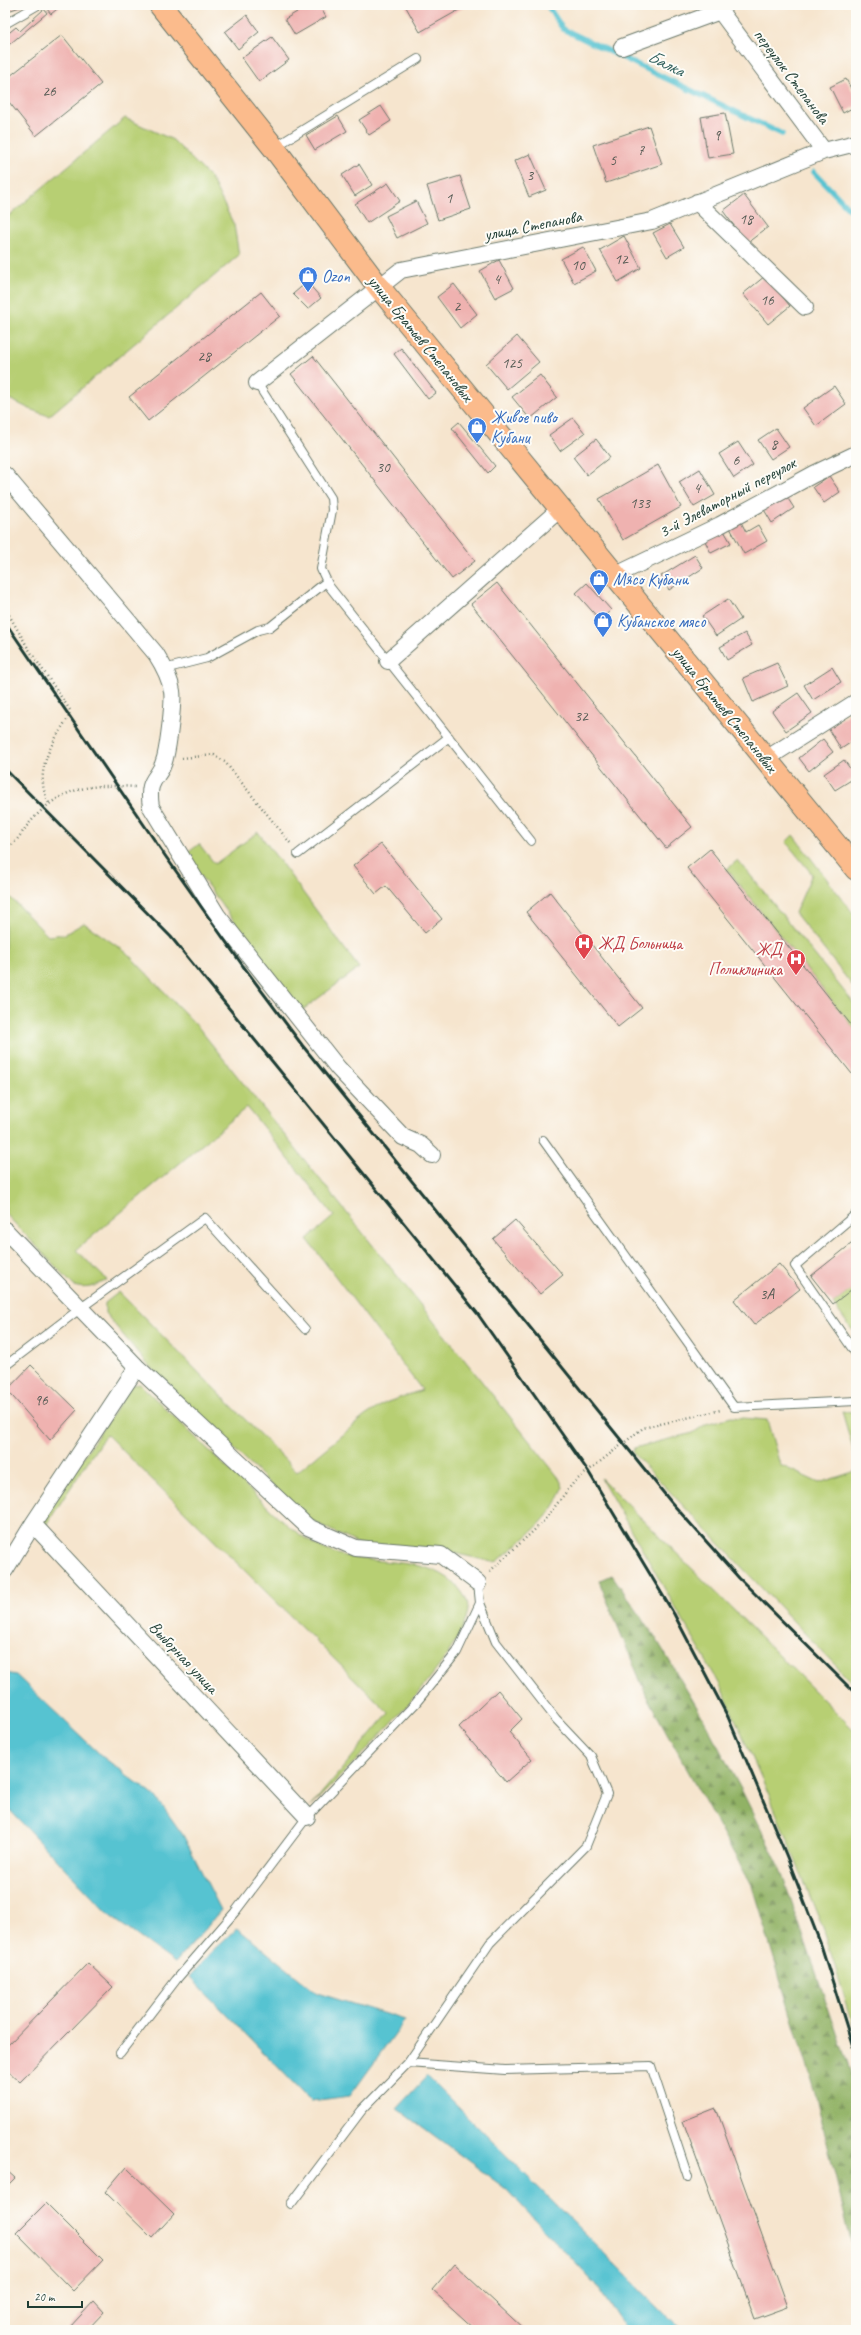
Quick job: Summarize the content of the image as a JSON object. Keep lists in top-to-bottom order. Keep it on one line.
{"streets":{"main road":["улица Братьев Степановых"],"street":["переулок Степанова","улица Степанова","3-й Элеваторный переулок","Выборная улица"]},"crossings":[["переулок Степанова","улица Степанова"],["улица Степанова","улица Братьев Степановых"],["улица Братьев Степановых","3-й Элеваторный переулок"]],"water":["Балка"],"places":{"shop":["Ozon","Живое пиво Кубани","Мясо Кубани","Кубанское мясо"],"hospital":["ЖД Больница","ЖД Поликлиника"]},"house_numbers":["26","9","7","5","3","1","18","12","10","4","16","2","28","125","8","6","30","4","133","32","3А","96"],"scale_bar":"20 m"}
